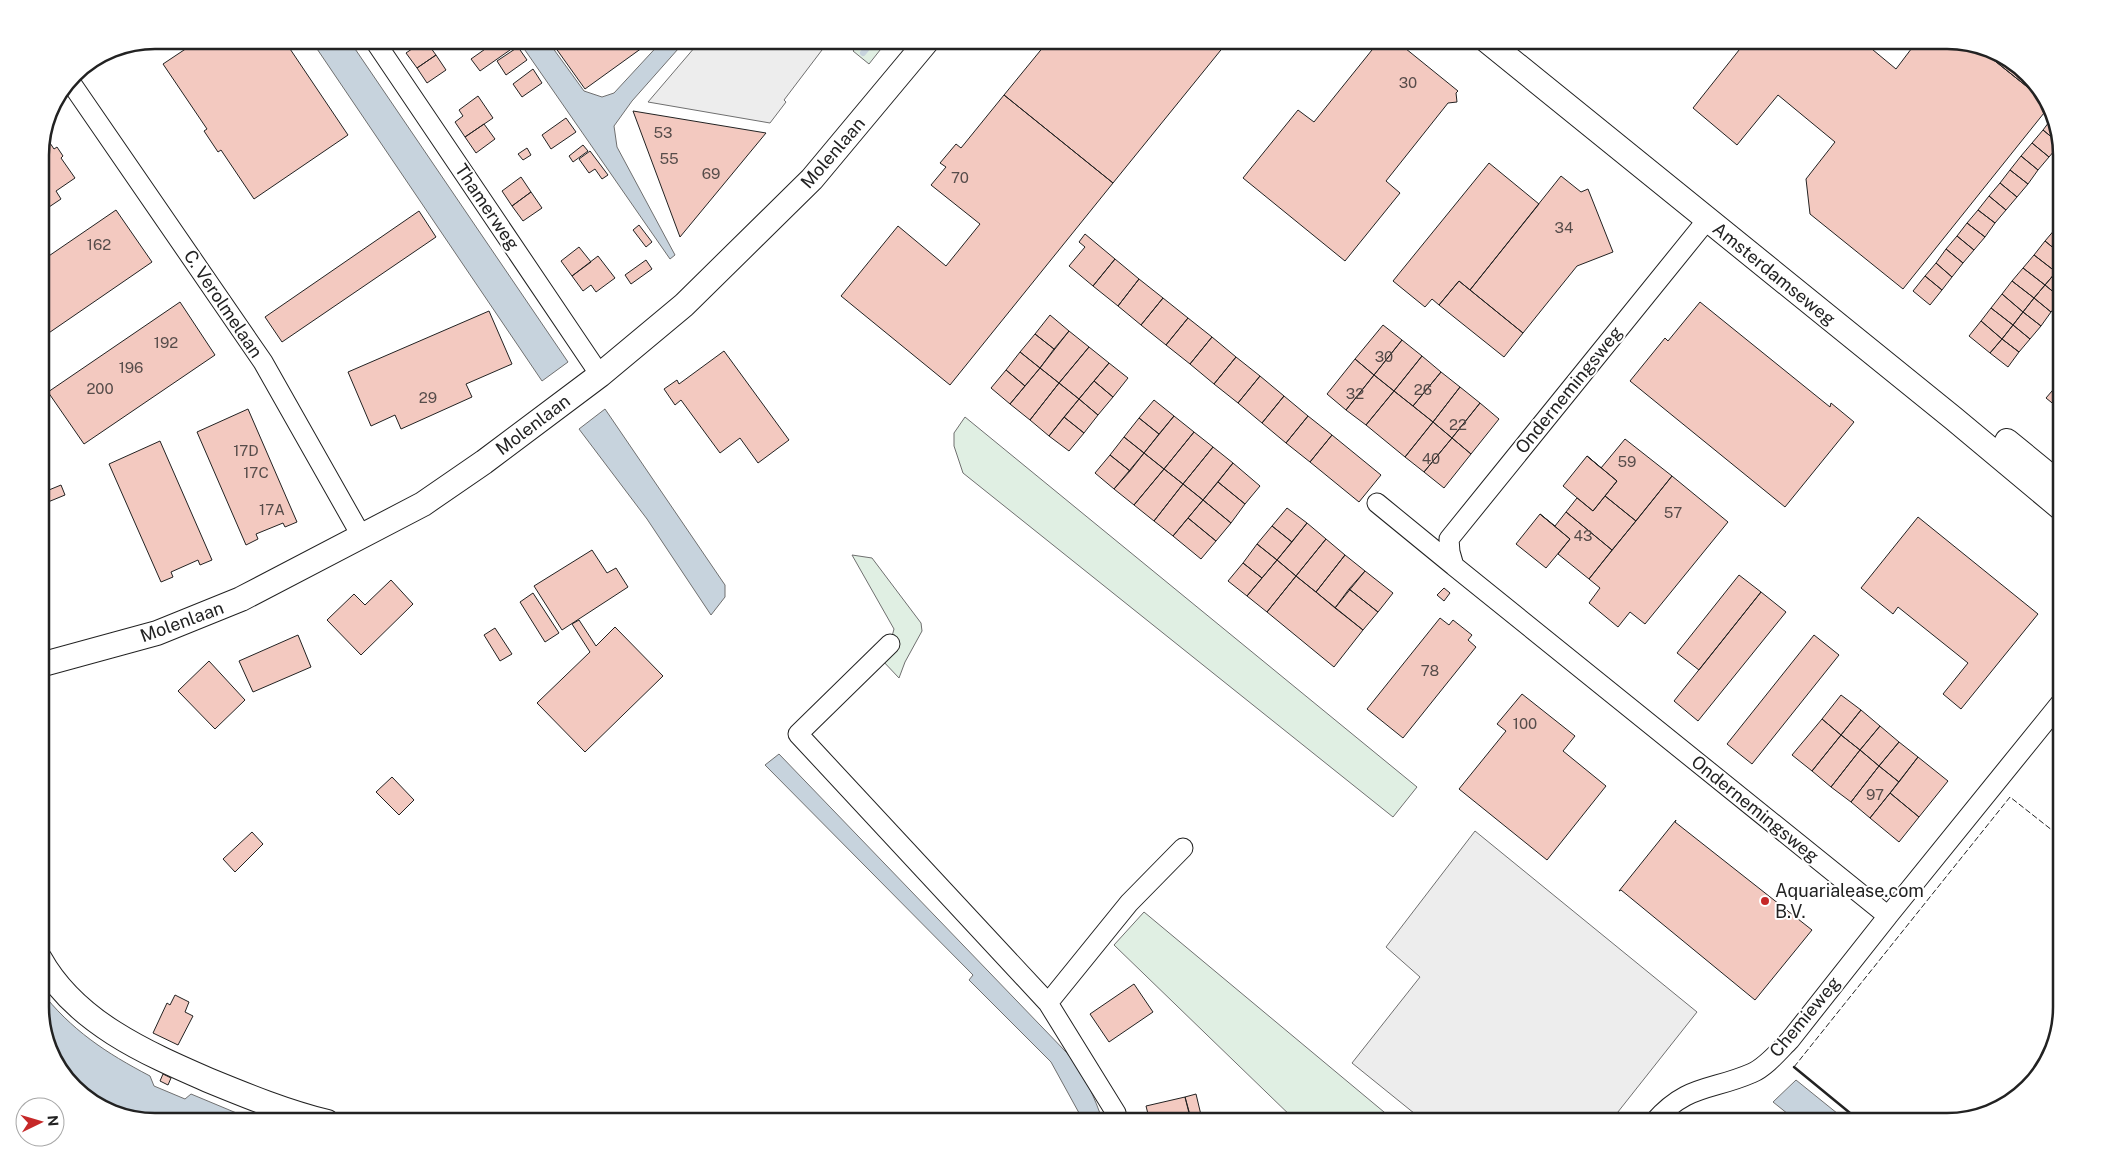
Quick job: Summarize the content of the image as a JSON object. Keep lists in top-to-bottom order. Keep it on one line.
{"streets":{"street":["Molenlaan","Thamerweg","Amsterdamseweg","C. Verolmelaan","Ondernemingsweg","Chemieweg"]},"crossings":[["Molenlaan","Thamerweg"],["Molenlaan","C. Verolmelaan"],["Amsterdamseweg","Ondernemingsweg"],["Ondernemingsweg","Chemieweg"]],"places":["Aquarialease.com B.V."],"house_numbers":["30","53","55","69","70","34","162","192","30","196","200","26","32","29","22","17D","40","59","17C","17A","57","43","78","100","97"],"north":"right"}
